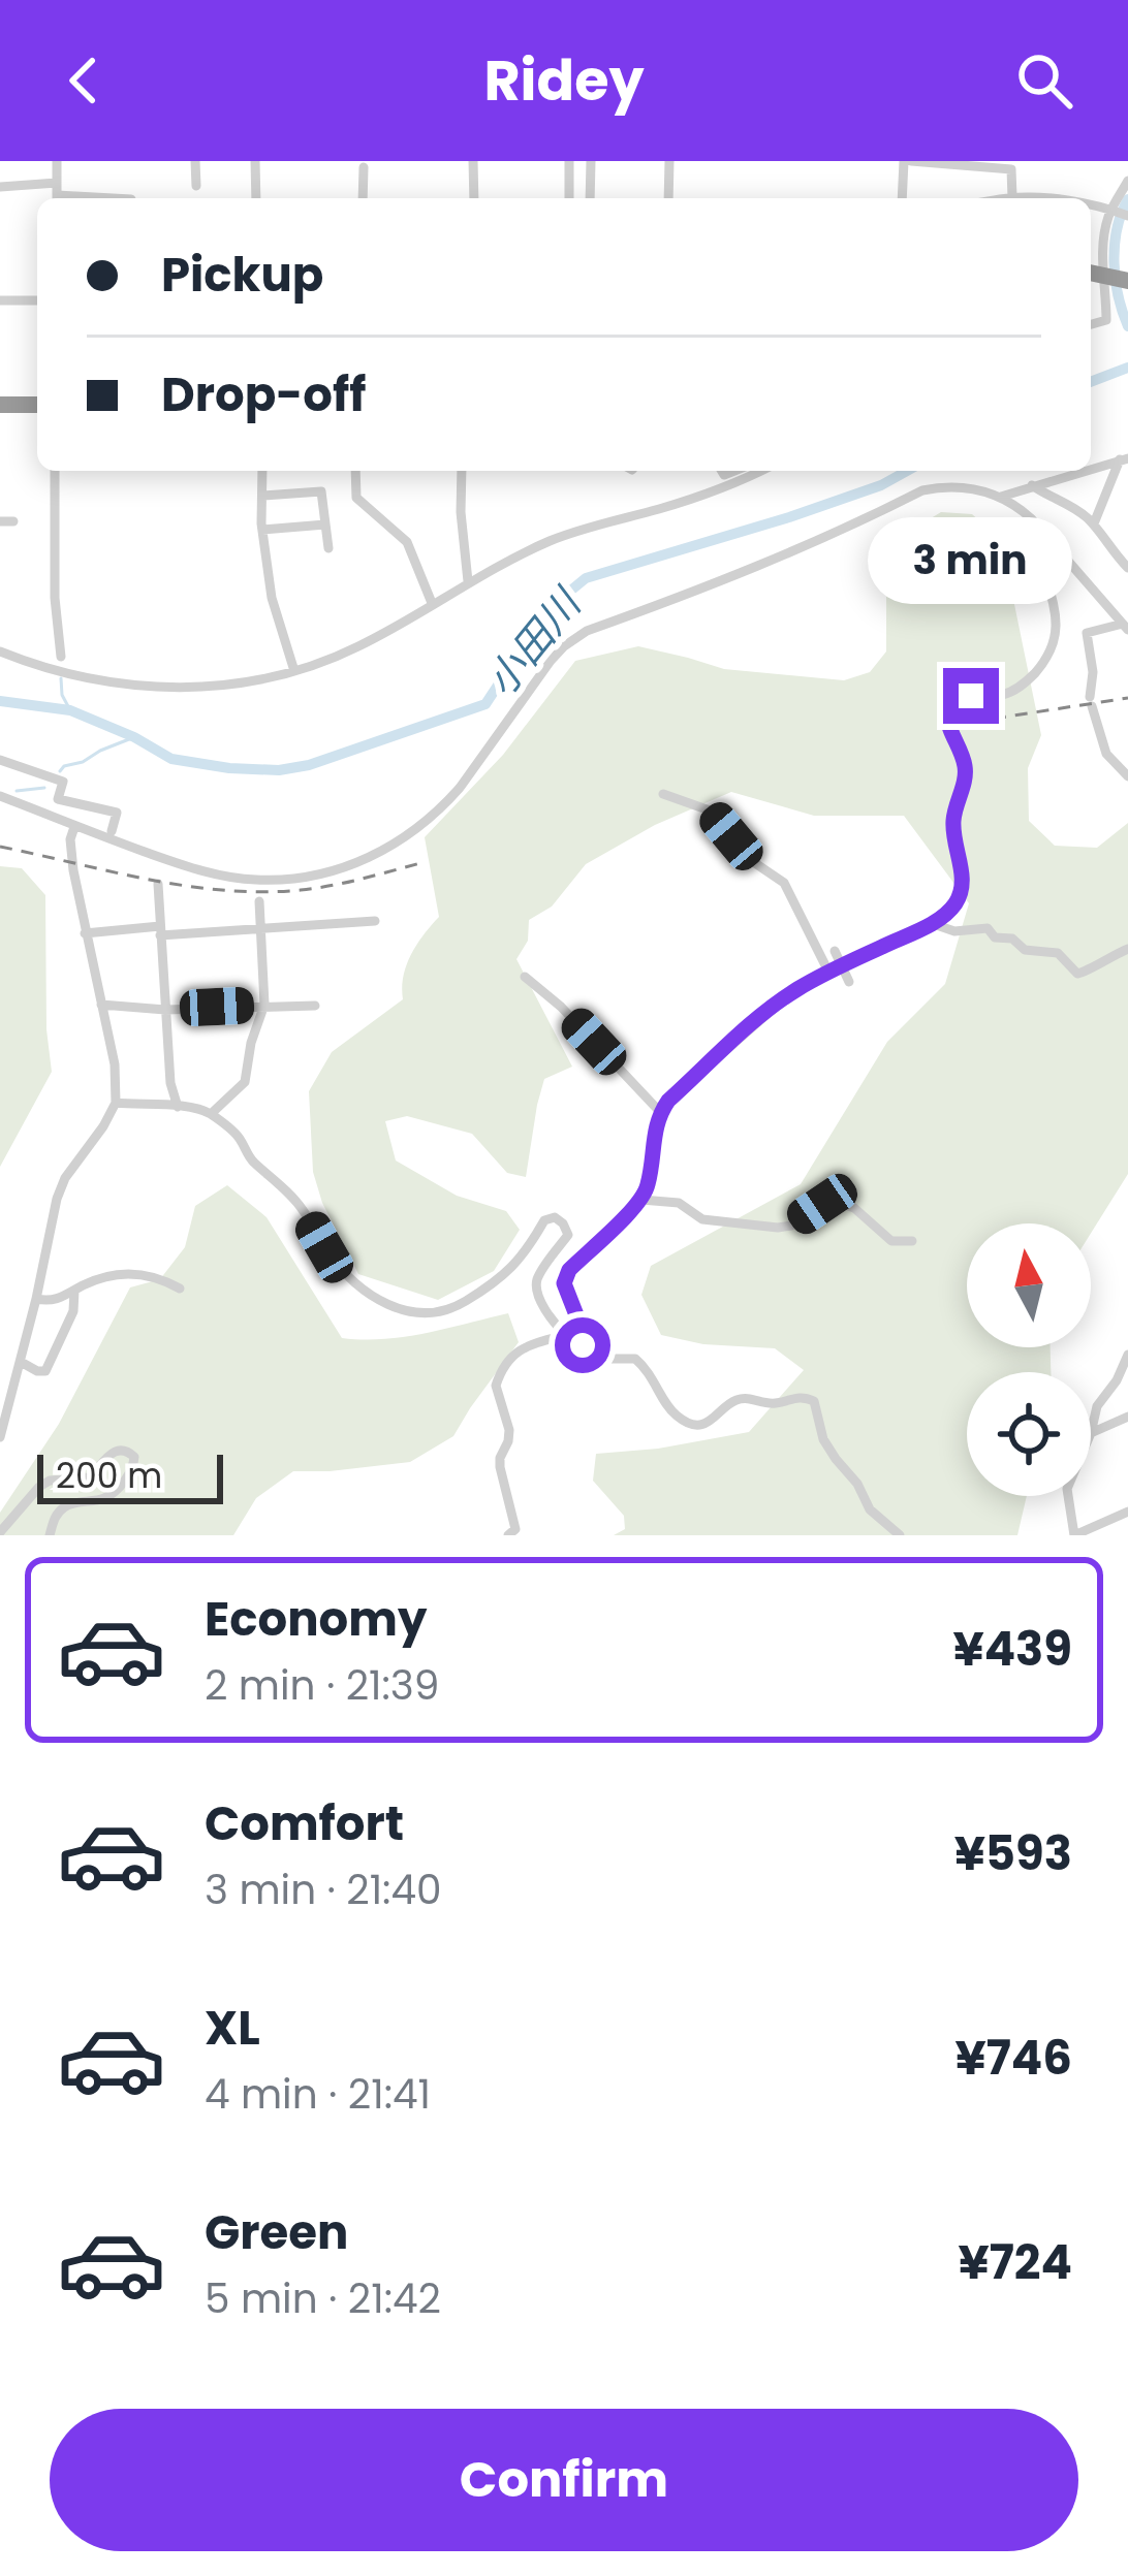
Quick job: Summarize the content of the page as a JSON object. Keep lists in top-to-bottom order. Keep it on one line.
{"water":["小田川"],"scale_bar":"200 m","north":"top","page":{"header":"Ridey","banner":["Pickup","Drop-off"],"bubble":"3 min","scale":"200 m","list":[{"name":"Economy","note":"2 min · 21:39","value":"¥439"},{"name":"Comfort","note":"3 min · 21:40","value":"¥593"},{"name":"XL","note":"4 min · 21:41","value":"¥746"},{"name":"Green","note":"5 min · 21:42","value":"¥724"}],"buttons":"Confirm"}}
